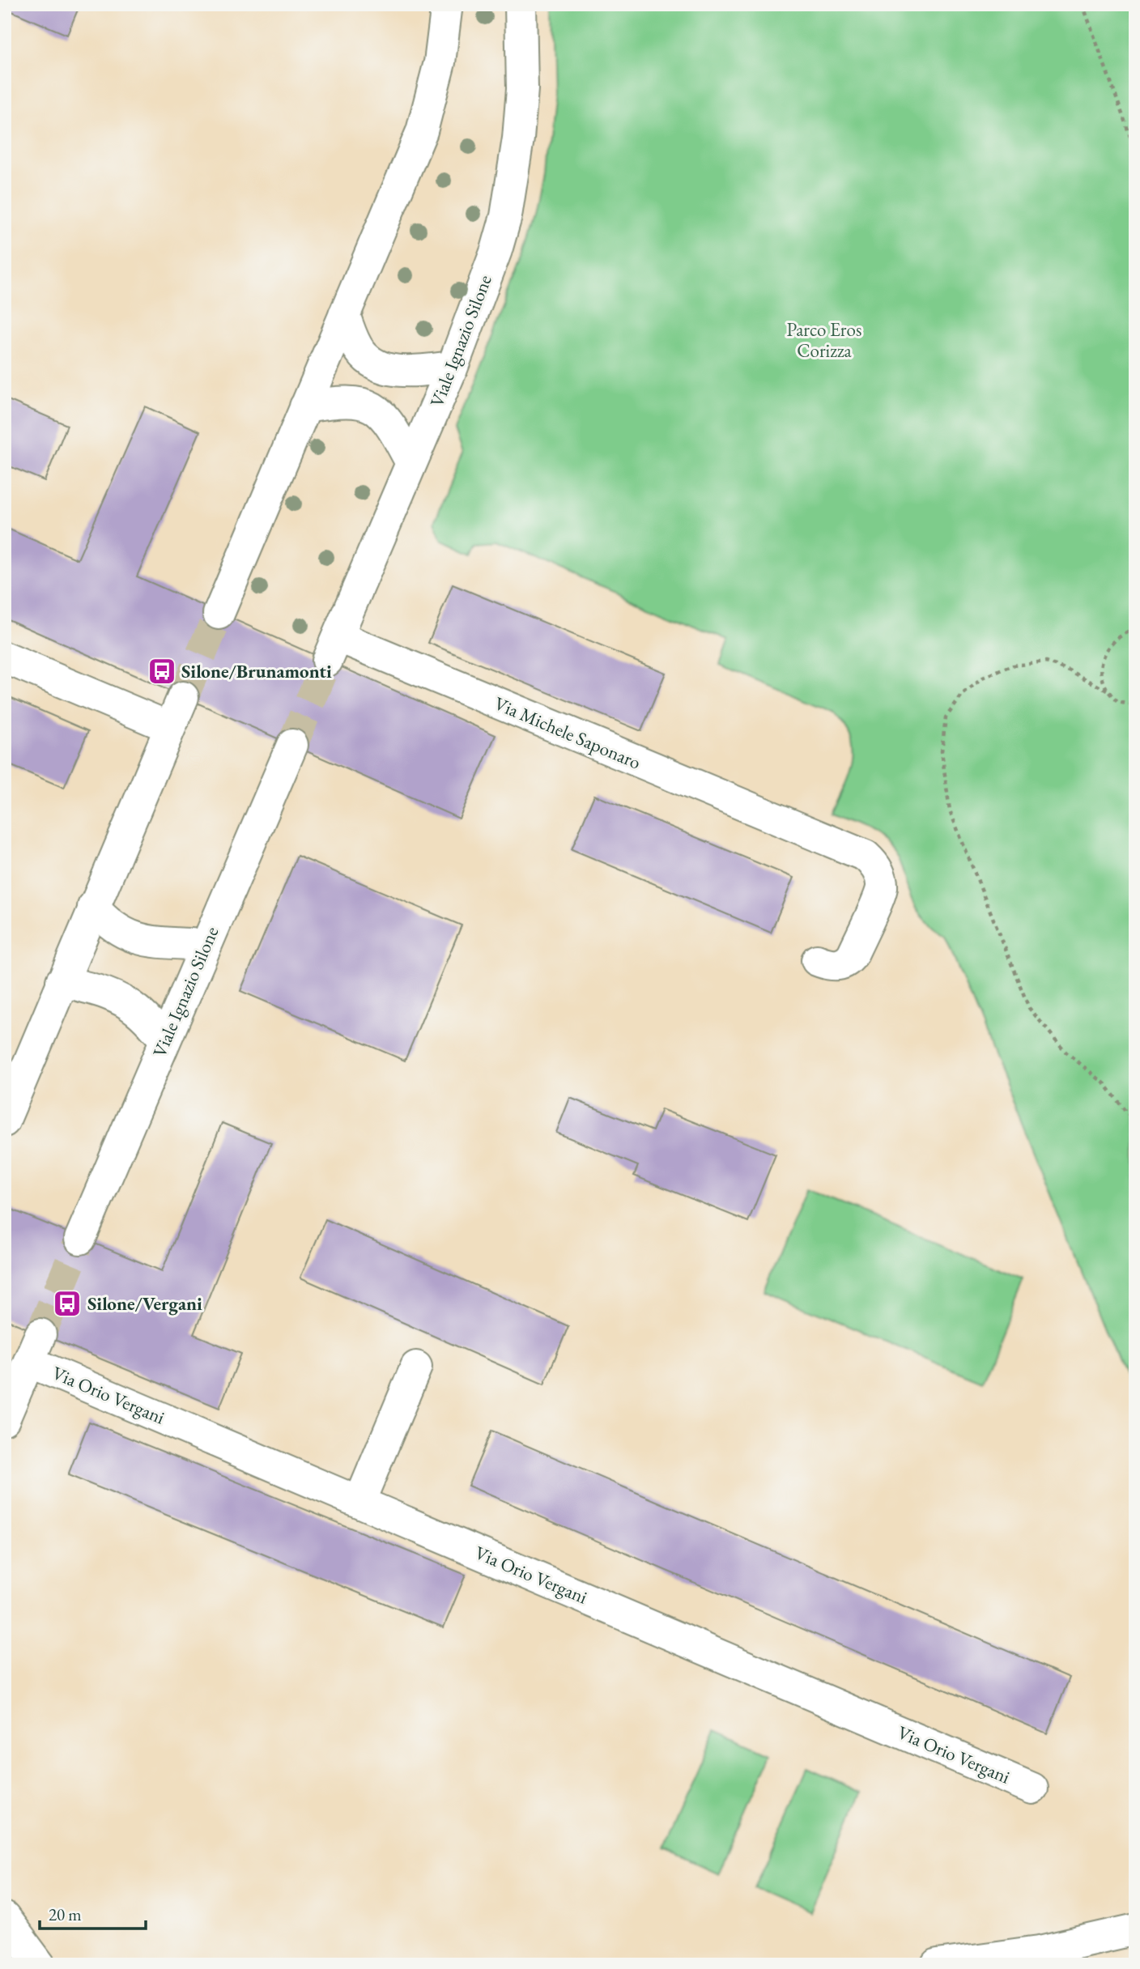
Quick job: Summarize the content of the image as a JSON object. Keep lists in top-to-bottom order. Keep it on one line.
{"streets":{"street":["Viale Ignazio Silone","Via Michele Saponaro","Via Orio Vergani"]},"crossings":[["Viale Ignazio Silone","Via Michele Saponaro"]],"parks":["Parco Eros Corizza"],"places":{"bus stop":["Silone/Brunamonti","Silone/Vergani"]},"scale_bar":"20 m"}
